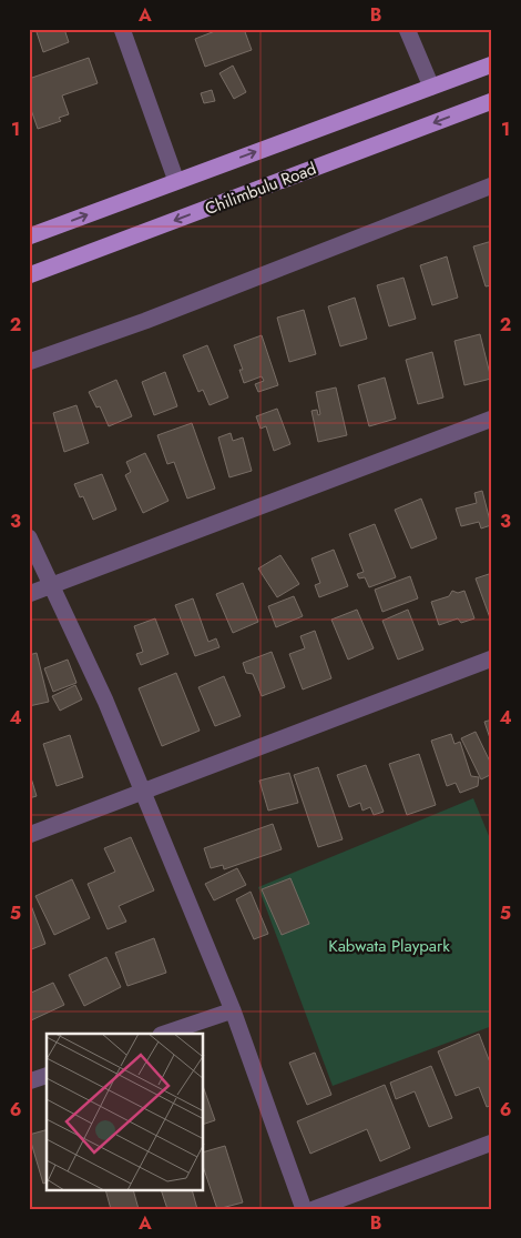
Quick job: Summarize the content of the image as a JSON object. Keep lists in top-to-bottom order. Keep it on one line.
{"streets":{"main road":["Chilimbulu Road"]},"parks":["Kabwata Playpark"],"grid":{"columns":["A","B"],"rows":["1","2","3","4","5","6"]}}
